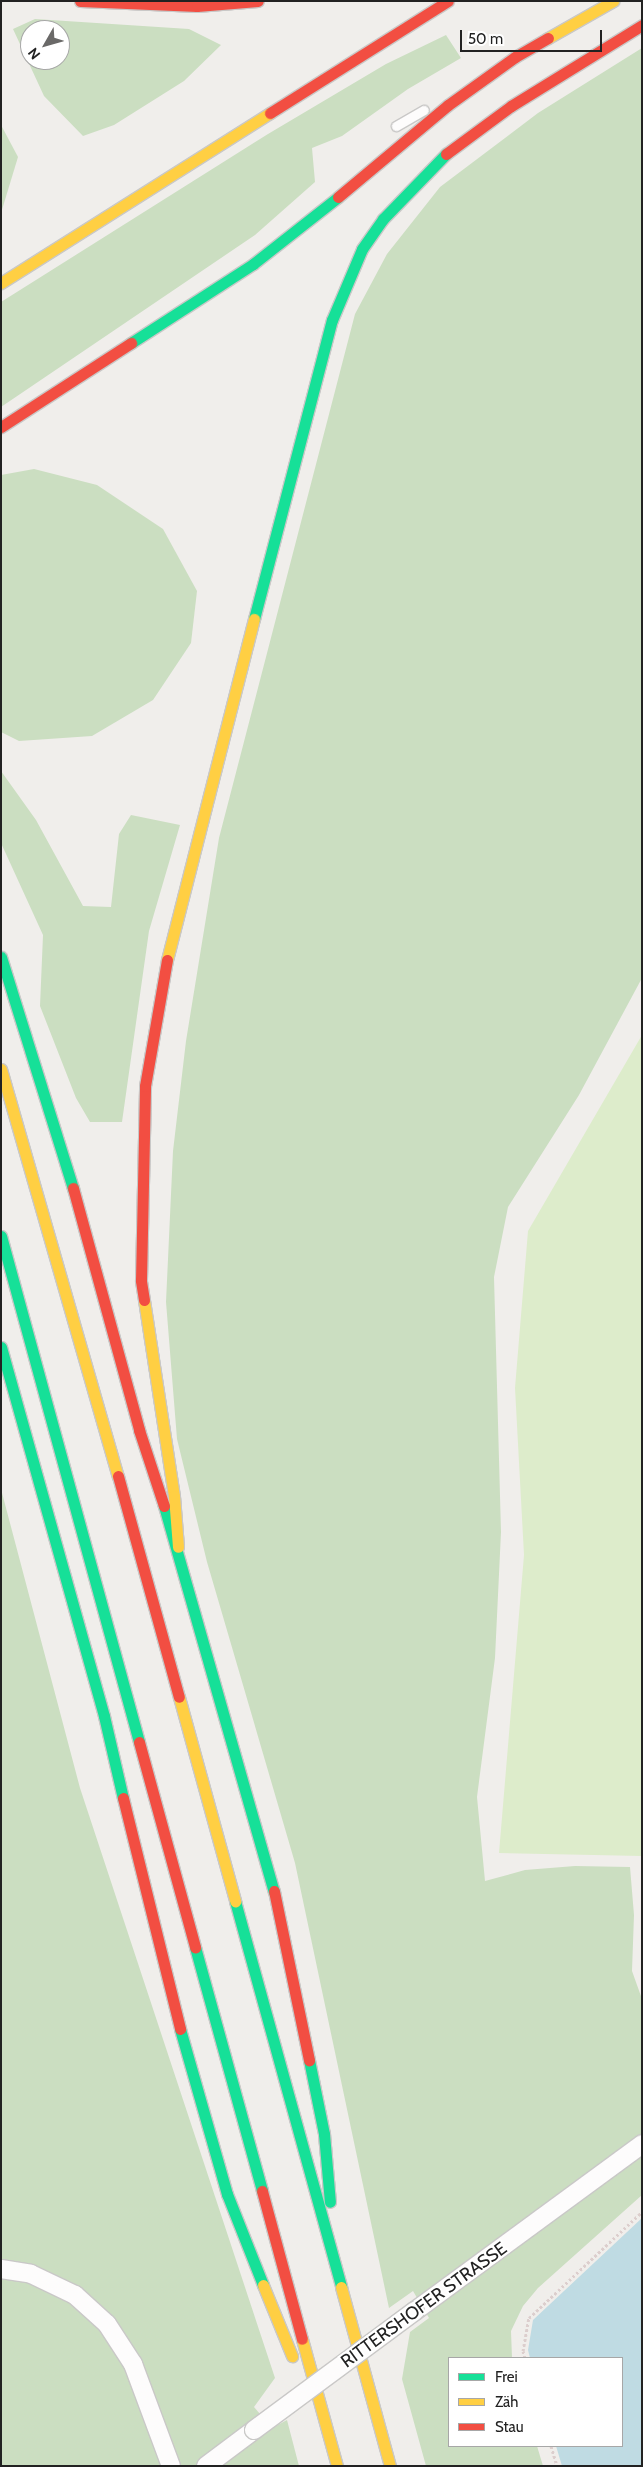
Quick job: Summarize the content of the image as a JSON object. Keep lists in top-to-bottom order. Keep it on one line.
{"streets":{"street":["RITTERSHOFER STRASSE"]},"legend":["Frei","Zäh","Stau"],"scale_bar":"50 m","north":"bottom left"}
